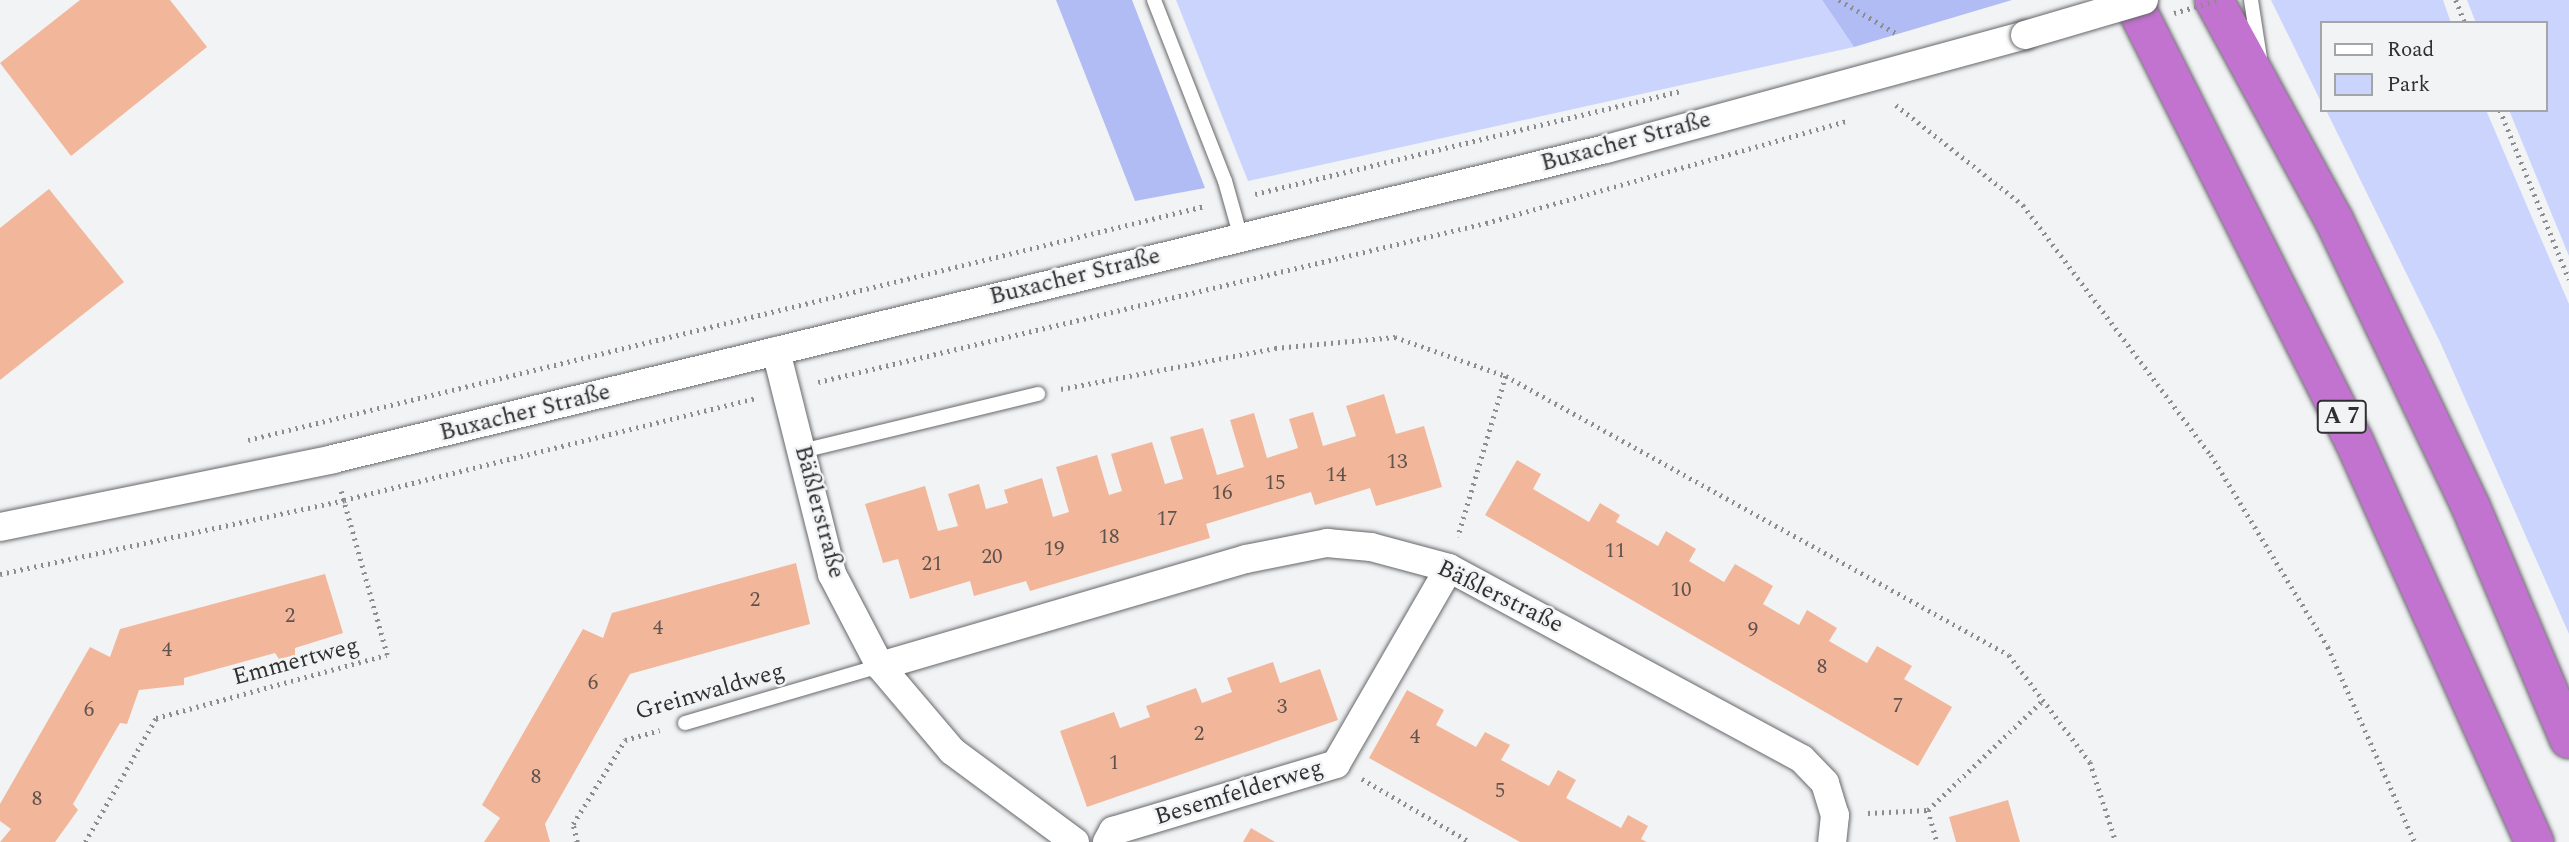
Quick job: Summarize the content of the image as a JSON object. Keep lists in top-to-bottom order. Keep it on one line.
{"streets":{"highway":["A 7"],"street":["Buxacher Straße","Bäßlerstraße","Besemfelderweg"],"lane":["Greinwaldweg"],"path":["Emmertweg"]},"crossings":[["Buxacher Straße","Bäßlerstraße"],["Buxacher Straße","Emmertweg"],["Bäßlerstraße","Greinwaldweg"],["Bäßlerstraße","Besemfelderweg"]],"house_numbers":["13","14","15","16","17","18","19","11","20","21","10","2","2","4","9","4","8","6","7","3","6","2","4","1","8","5","8"],"legend":["Road","Park"]}
